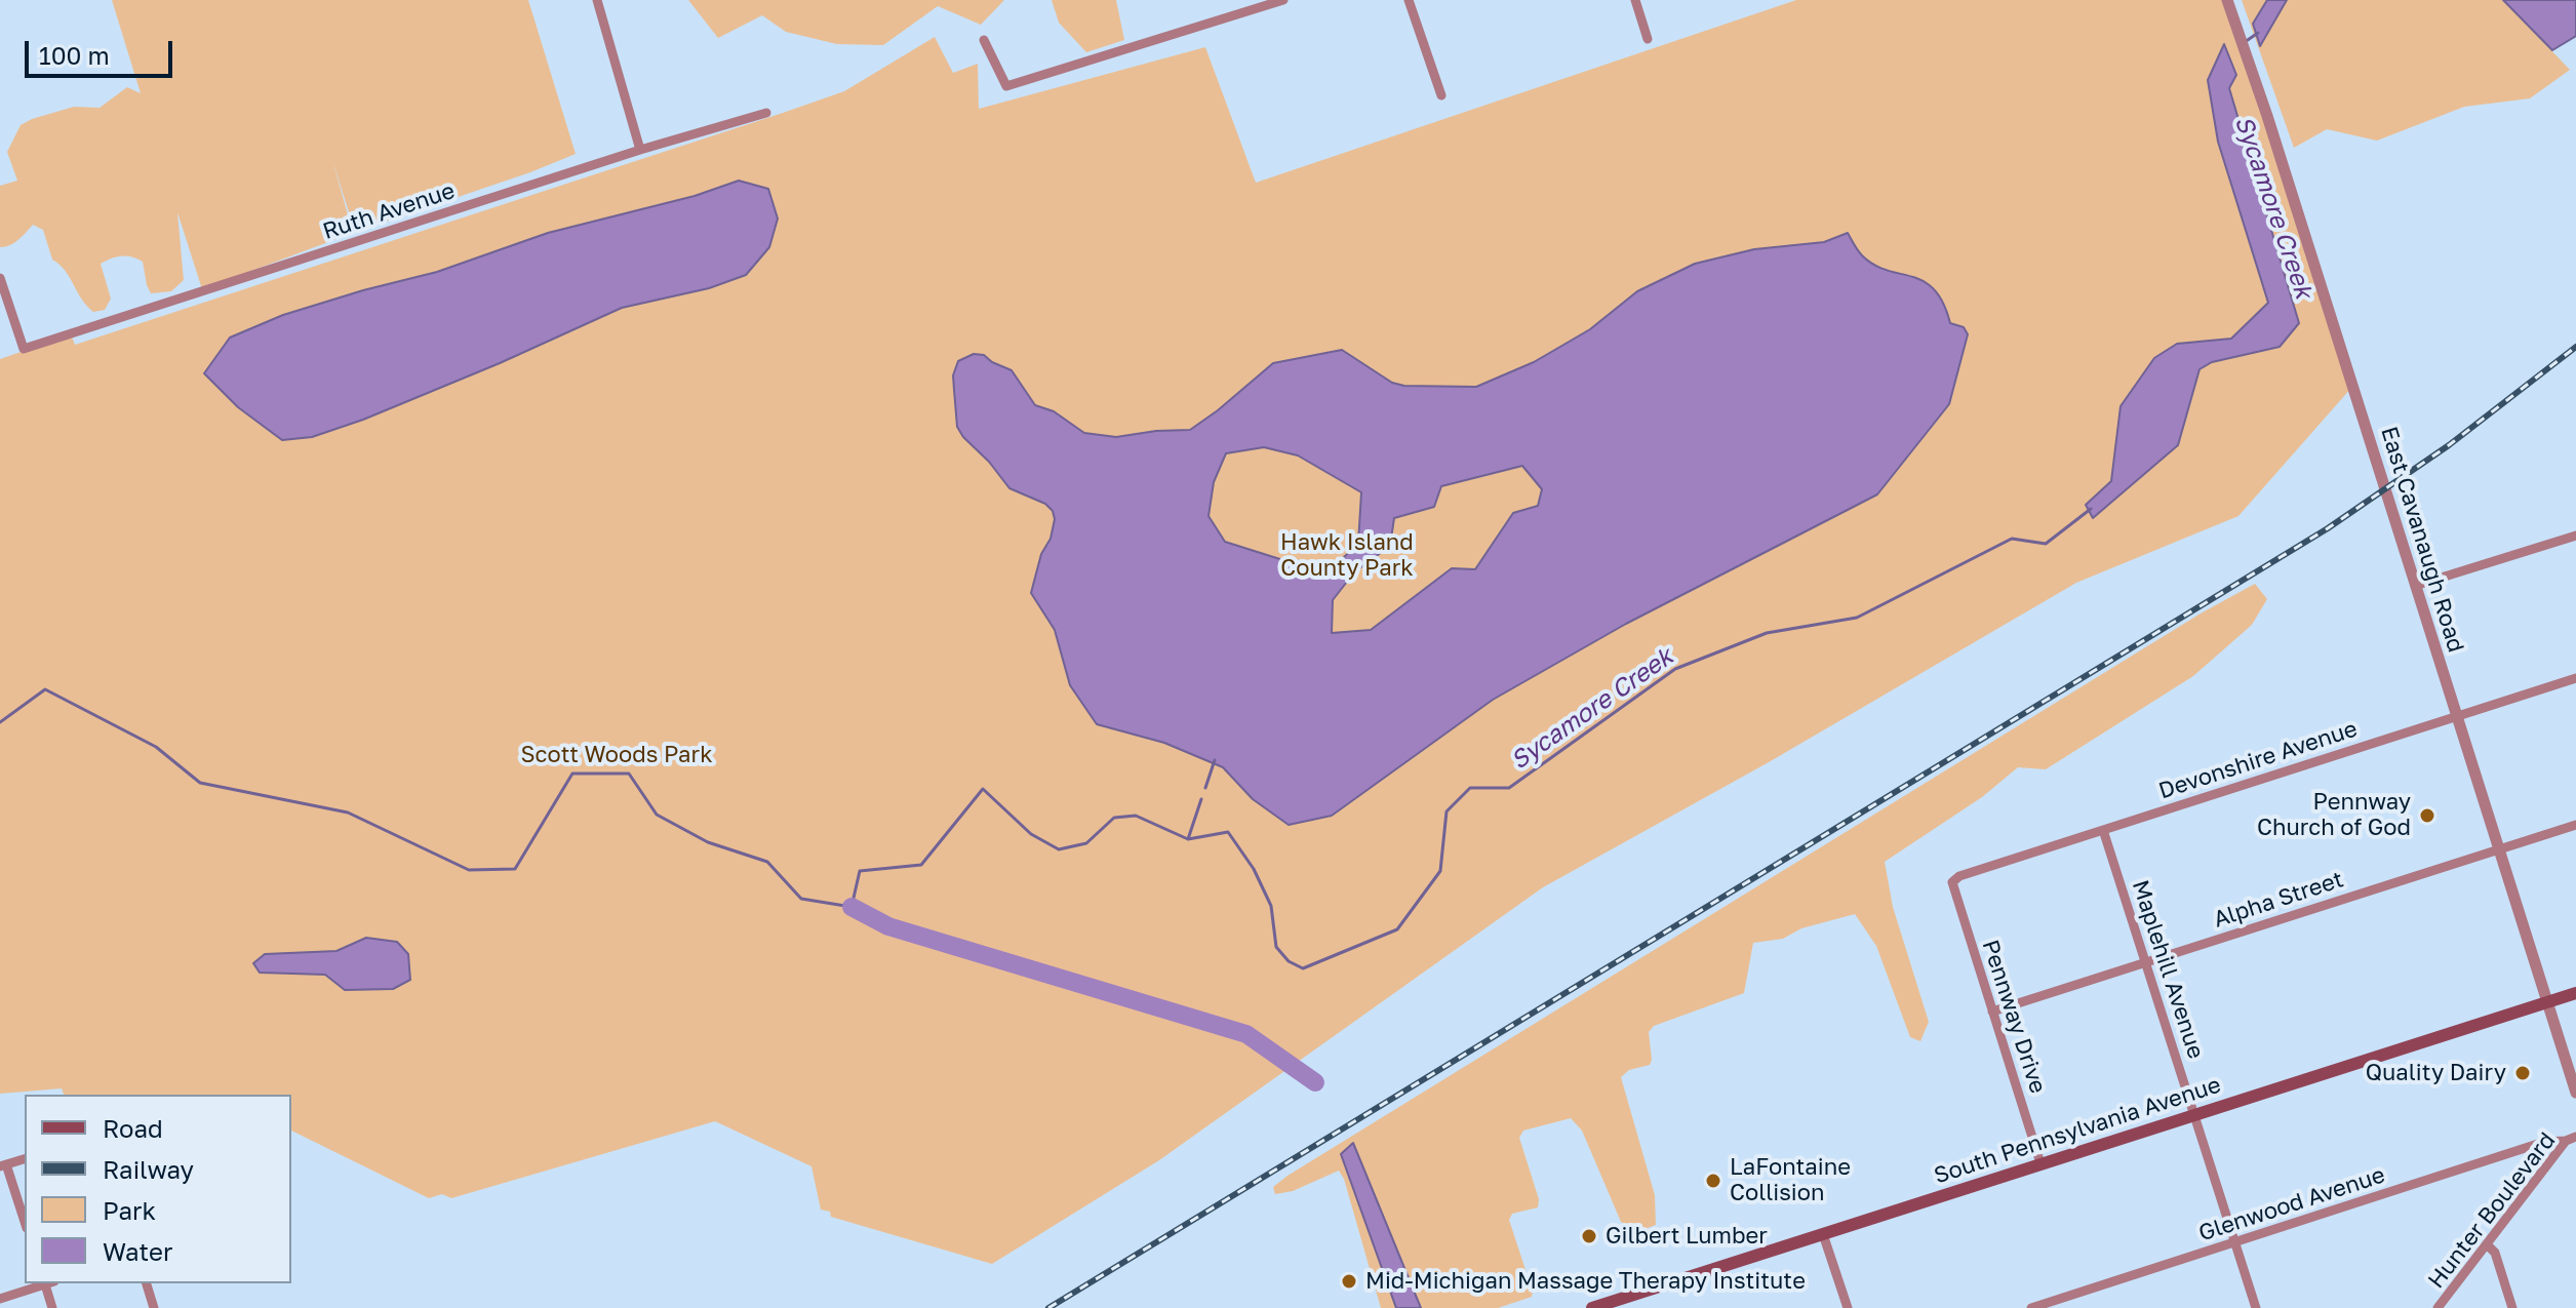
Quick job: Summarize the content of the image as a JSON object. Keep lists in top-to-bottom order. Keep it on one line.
{"streets":{"main road":["South Pennsylvania Avenue"],"street":["Ruth Avenue","East Cavanaugh Road","Devonshire Avenue","Alpha Street","Maplehill Avenue","Pennway Drive","Glenwood Avenue","Hunter Boulevard"]},"crossings":[["East Cavanaugh Road","Devonshire Avenue"],["East Cavanaugh Road","Alpha Street"],["East Cavanaugh Road","South Pennsylvania Avenue"],["Devonshire Avenue","Maplehill Avenue"],["Devonshire Avenue","Pennway Drive"],["Alpha Street","Maplehill Avenue"],["Alpha Street","Pennway Drive"],["Maplehill Avenue","South Pennsylvania Avenue"],["Maplehill Avenue","Glenwood Avenue"],["Pennway Drive","South Pennsylvania Avenue"],["Glenwood Avenue","Hunter Boulevard"]],"water":["Sycamore Creek"],"parks":["Hawk Island County Park","Scott Woods Park"],"places":["Pennway Church of God","Quality Dairy","LaFontaine Collision","Gilbert Lumber","Mid-Michigan Massage Therapy Institute"],"legend":["Road","Railway","Park","Water"],"scale_bar":"100 m"}
